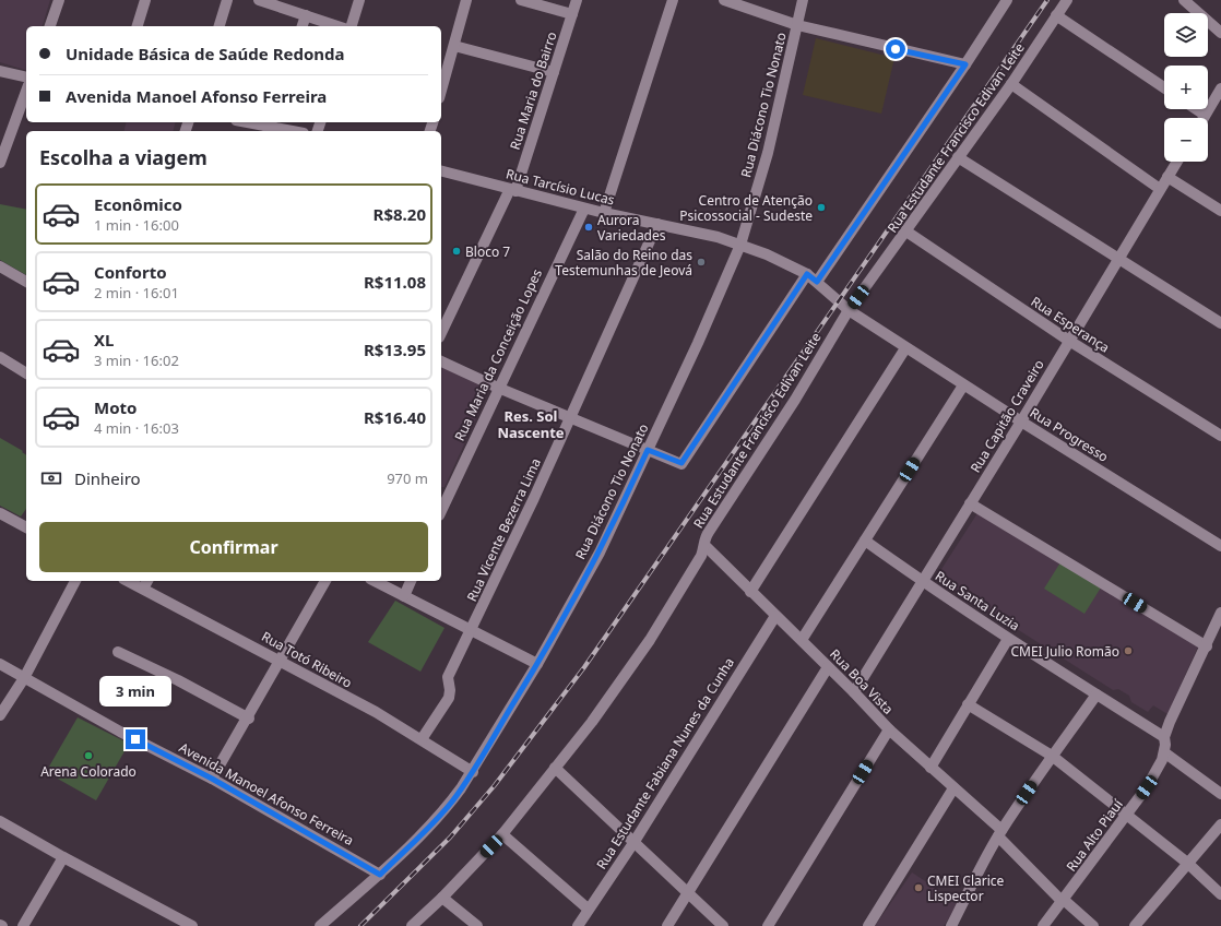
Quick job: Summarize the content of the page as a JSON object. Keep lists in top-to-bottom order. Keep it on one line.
{"streets":{"street":["Rua Maria do Bairro","Rua Diácono Tio Nonato","Rua Estudante Francisco Edivan Leite","Rua Tarcísio Lucas","Rua Esperança","Rua Maria da Conceição Lopes","Rua Capitão Craveiro","Rua Progresso","Rua Vicente Bezerra Lima","Rua Santa Luzia","Rua Totó Ribeiro","Rua Boa Vista","Rua Estudante Fabiana Nunes da Cunha","Avenida Manoel Afonso Ferreira","Rua Alto Piauí"]},"crossings":[["Rua Maria do Bairro","Rua Tarcísio Lucas"],["Rua Diácono Tio Nonato","Rua Tarcísio Lucas"],["Rua Diácono Tio Nonato","Rua Totó Ribeiro"],["Rua Diácono Tio Nonato","Avenida Manoel Afonso Ferreira"],["Rua Estudante Francisco Edivan Leite","Rua Esperança"],["Rua Estudante Francisco Edivan Leite","Rua Progresso"],["Rua Estudante Francisco Edivan Leite","Rua Boa Vista"],["Rua Tarcísio Lucas","Rua Maria da Conceição Lopes"],["Rua Tarcísio Lucas","Rua Progresso"],["Rua Tarcísio Lucas","Rua Vicente Bezerra Lima"],["Rua Esperança","Rua Capitão Craveiro"],["Rua Capitão Craveiro","Rua Progresso"],["Rua Capitão Craveiro","Rua Santa Luzia"],["Rua Capitão Craveiro","Rua Boa Vista"],["Rua Vicente Bezerra Lima","Rua Totó Ribeiro"],["Rua Santa Luzia","Rua Alto Piauí"],["Rua Boa Vista","Rua Estudante Fabiana Nunes da Cunha"],["Rua Boa Vista","Rua Alto Piauí"]],"districts":["Res. Sol Nascente"],"places":["Centro de Atenção Psicossocial - Sudeste","Aurora Variedades","Bloco 7","Salão do Reino das Testemunhas de Jeová","CMEI Julio Romão","Arena Colorado","CMEI Clarice Lispector"],"page":{"map_buttons":["+","−"],"banner":["Unidade Básica de Saúde Redonda","Avenida Manoel Afonso Ferreira"],"heading":"Escolha a viagem","list":[{"name":"Econômico","note":"1 min · 16:00","value":"R$8.20"},{"name":"Conforto","note":"2 min · 16:01","value":"R$11.08"},{"name":"XL","note":"3 min · 16:02","value":"R$13.95"},{"name":"Moto","note":"4 min · 16:03","value":"R$16.40"}],"pay":["Dinheiro","970 m"],"buttons":"Confirmar","bubble":"3 min"}}
